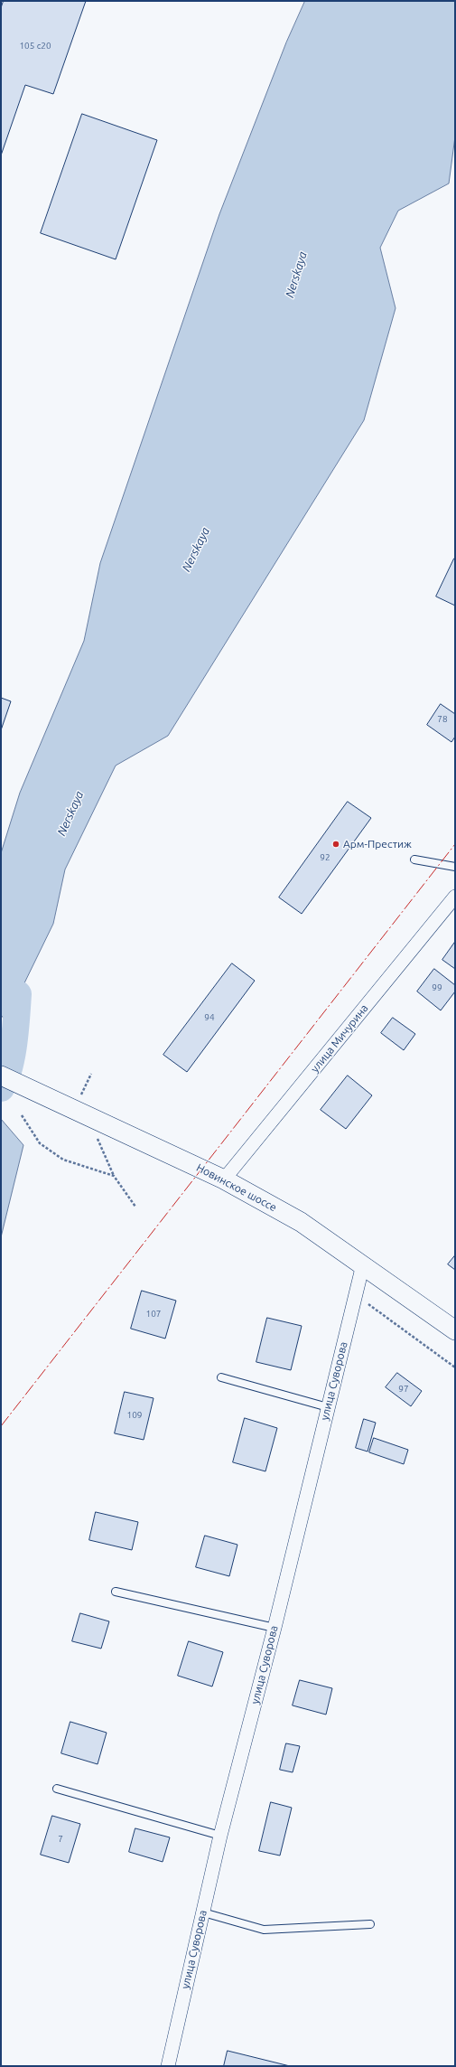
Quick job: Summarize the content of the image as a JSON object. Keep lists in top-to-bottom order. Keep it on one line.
{"streets":{"street":["улица Мичурина","Новинское шоссе","улица Суворова"]},"crossings":[["улица Мичурина","Новинское шоссе"],["Новинское шоссе","улица Суворова"]],"water":["Nerskaya"],"places":["Арм-Престиж"],"house_numbers":["105 с20","78","92","99","94","107","97","109","7"]}
